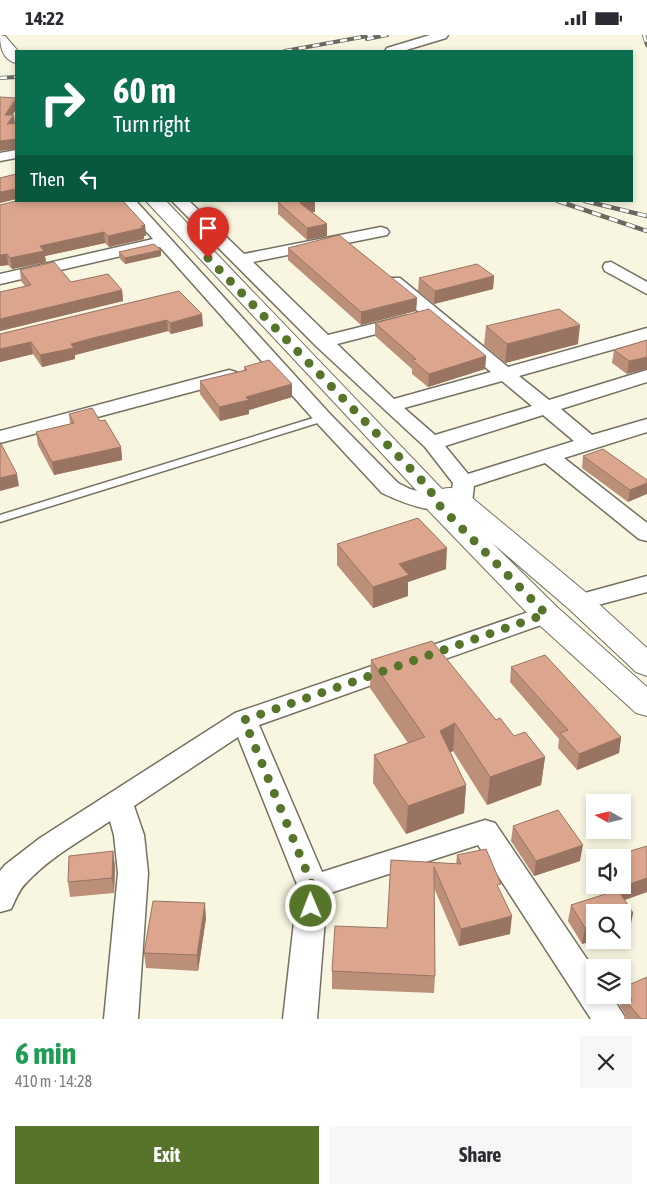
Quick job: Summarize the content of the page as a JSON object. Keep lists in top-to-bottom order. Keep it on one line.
{"north":"left","page":{"status":"14:22","turn":["60 m","Turn right"],"then":"Then","heading":["6 min","410 m · 14:28"],"buttons":["Exit","Share"]}}
